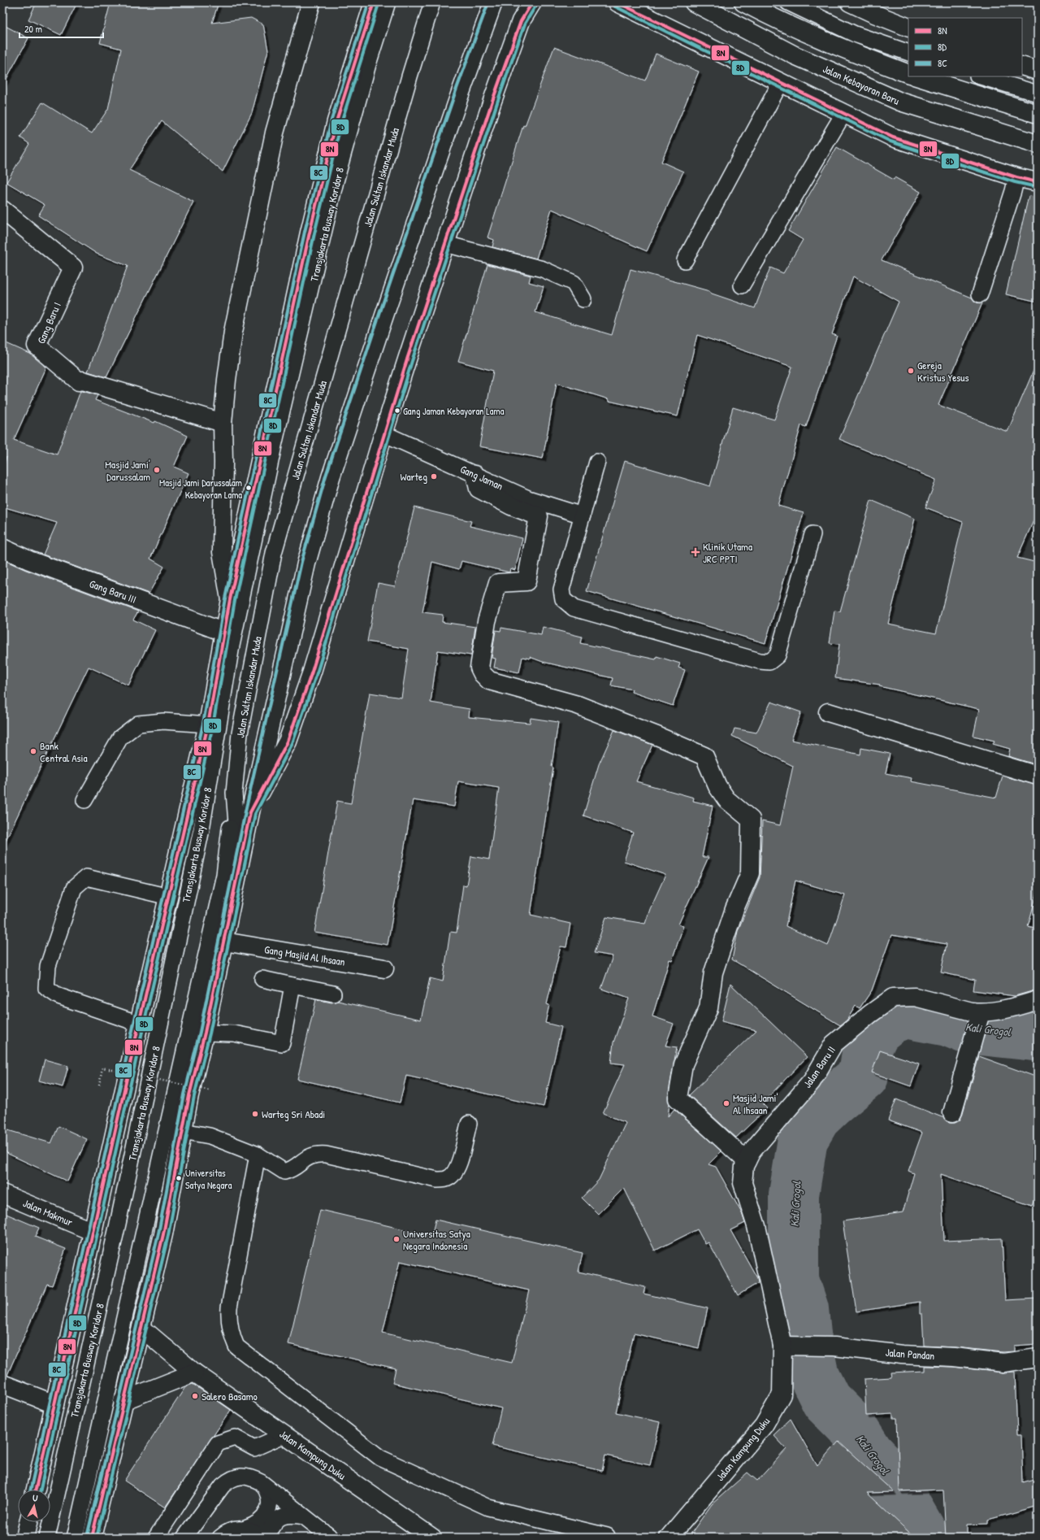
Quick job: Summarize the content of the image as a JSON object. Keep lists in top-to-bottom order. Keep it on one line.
{"streets":{"main road":["Jalan Kebayoran Baru","Jalan Sultan Iskandar Muda","Gang Baru I","Gang Baru III","Gang Masjid Al Ihsaan","Jalan Baru II","Jalan Makmur","Jalan Pandan","Jalan Kampung Duku"],"lane":["Transjakarta Busway Koridor 8","Gang Jaman"]},"crossings":[["Jalan Sultan Iskandar Muda","Gang Masjid Al Ihsaan"],["Jalan Sultan Iskandar Muda","Jalan Kampung Duku"],["Jalan Baru II","Jalan Pandan"],["Jalan Baru II","Jalan Kampung Duku"],["Jalan Pandan","Jalan Kampung Duku"]],"water":["Kali Grogol"],"places":{"other":["Gereja Kristus Yesus","Gang Jaman Kebayoran Lama","Masjid Jami' Darussalam","Warteg","Masjid Jami Darussalam Kebayoran Lama","Bank Central Asia","Masjid Jami' Al Ihsaan","Warteg Sri Abadi","Universitas Satya Negara","Universitas Satya Negara Indonesia","Salero Basamo"],"health":["Klinik Utama JRC PPTI"]},"lines":["transit line 8N","transit line 8C","transit line 8D"],"legend":["8N","8D","8C"],"scale_bar":"20 m","north":"top"}
